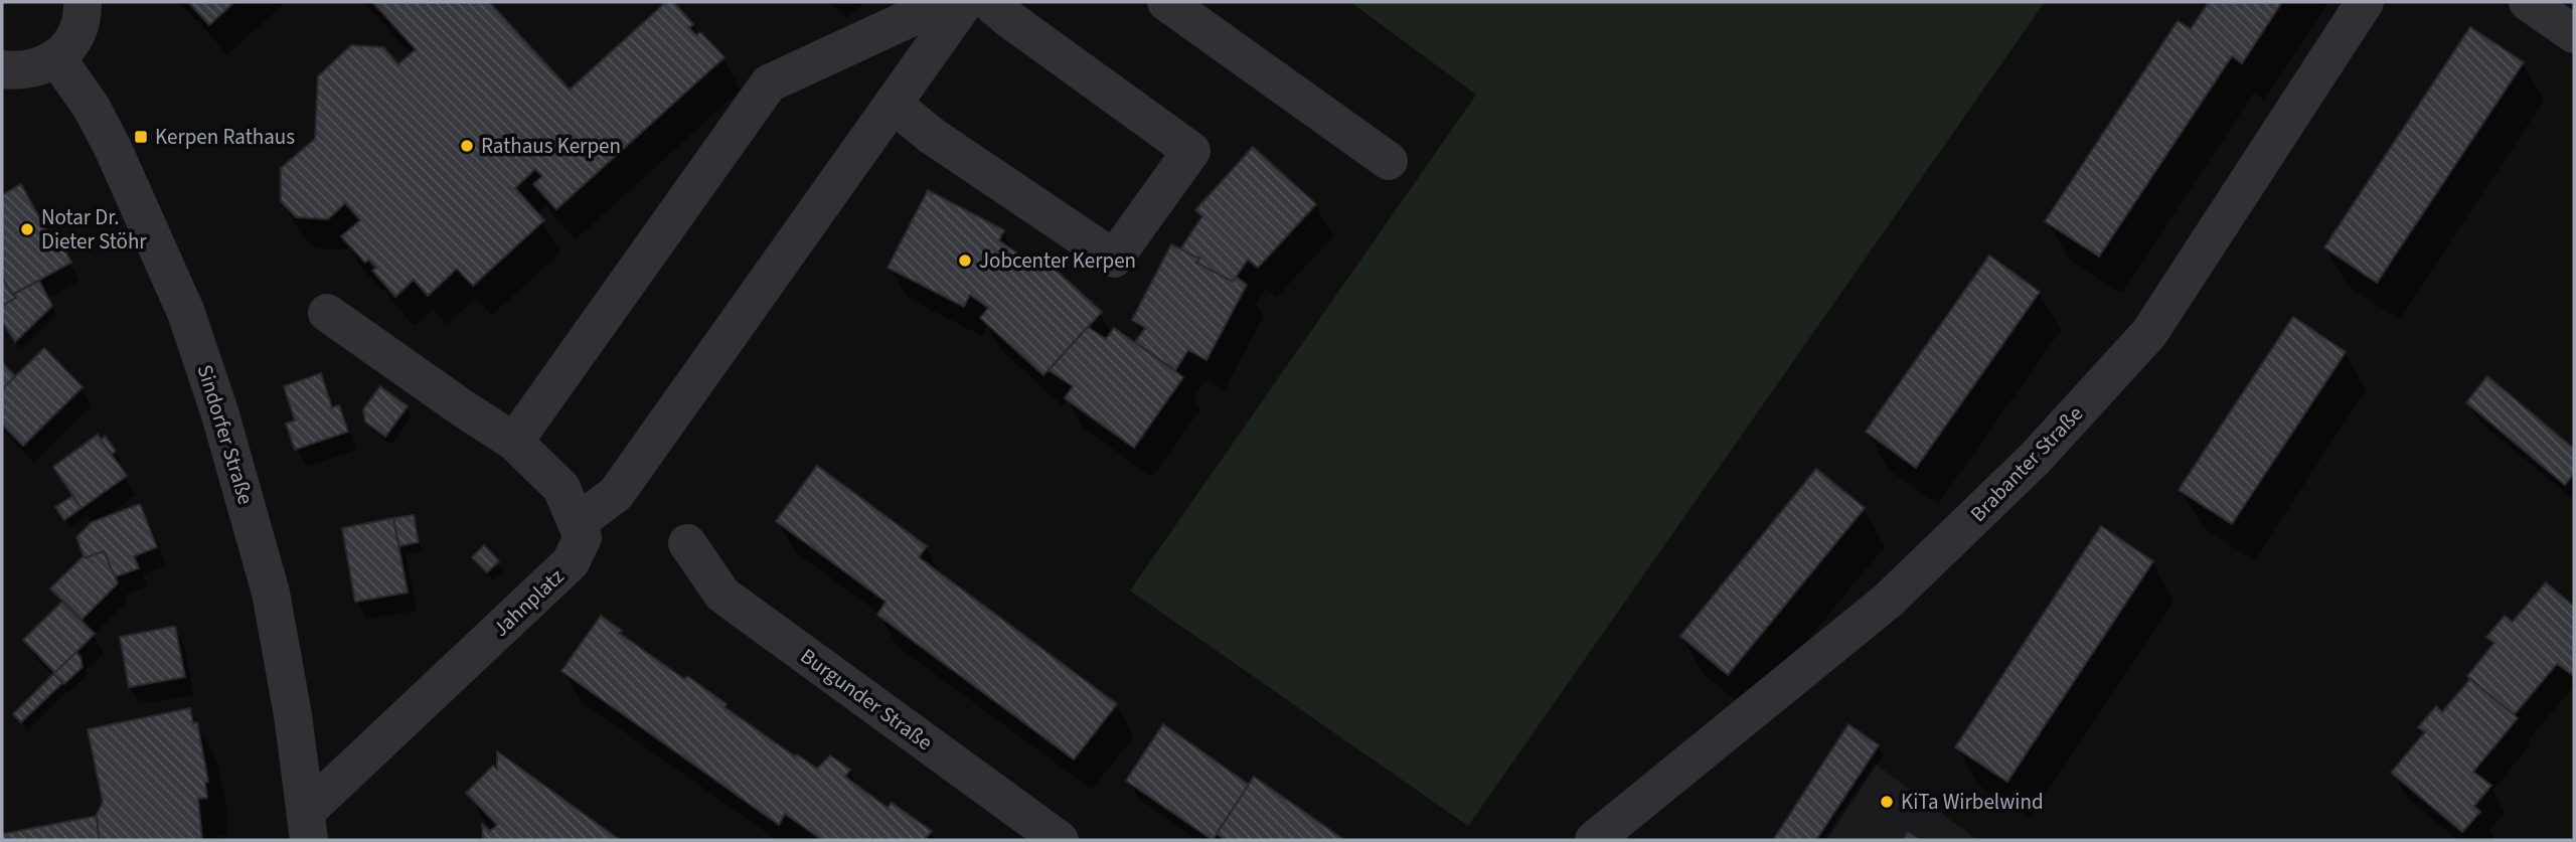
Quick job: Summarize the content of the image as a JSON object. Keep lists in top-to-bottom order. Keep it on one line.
{"streets":{"street":["Sindorfer Straße","Brabanter Straße","Jahnplatz","Burgunder Straße"]},"crossings":[["Sindorfer Straße","Jahnplatz"]],"places":{"transit":["Kerpen Rathaus"],"other":["Rathaus Kerpen","Notar Dr. Dieter Stöhr","Jobcenter Kerpen","KiTa Wirbelwind"]}}
